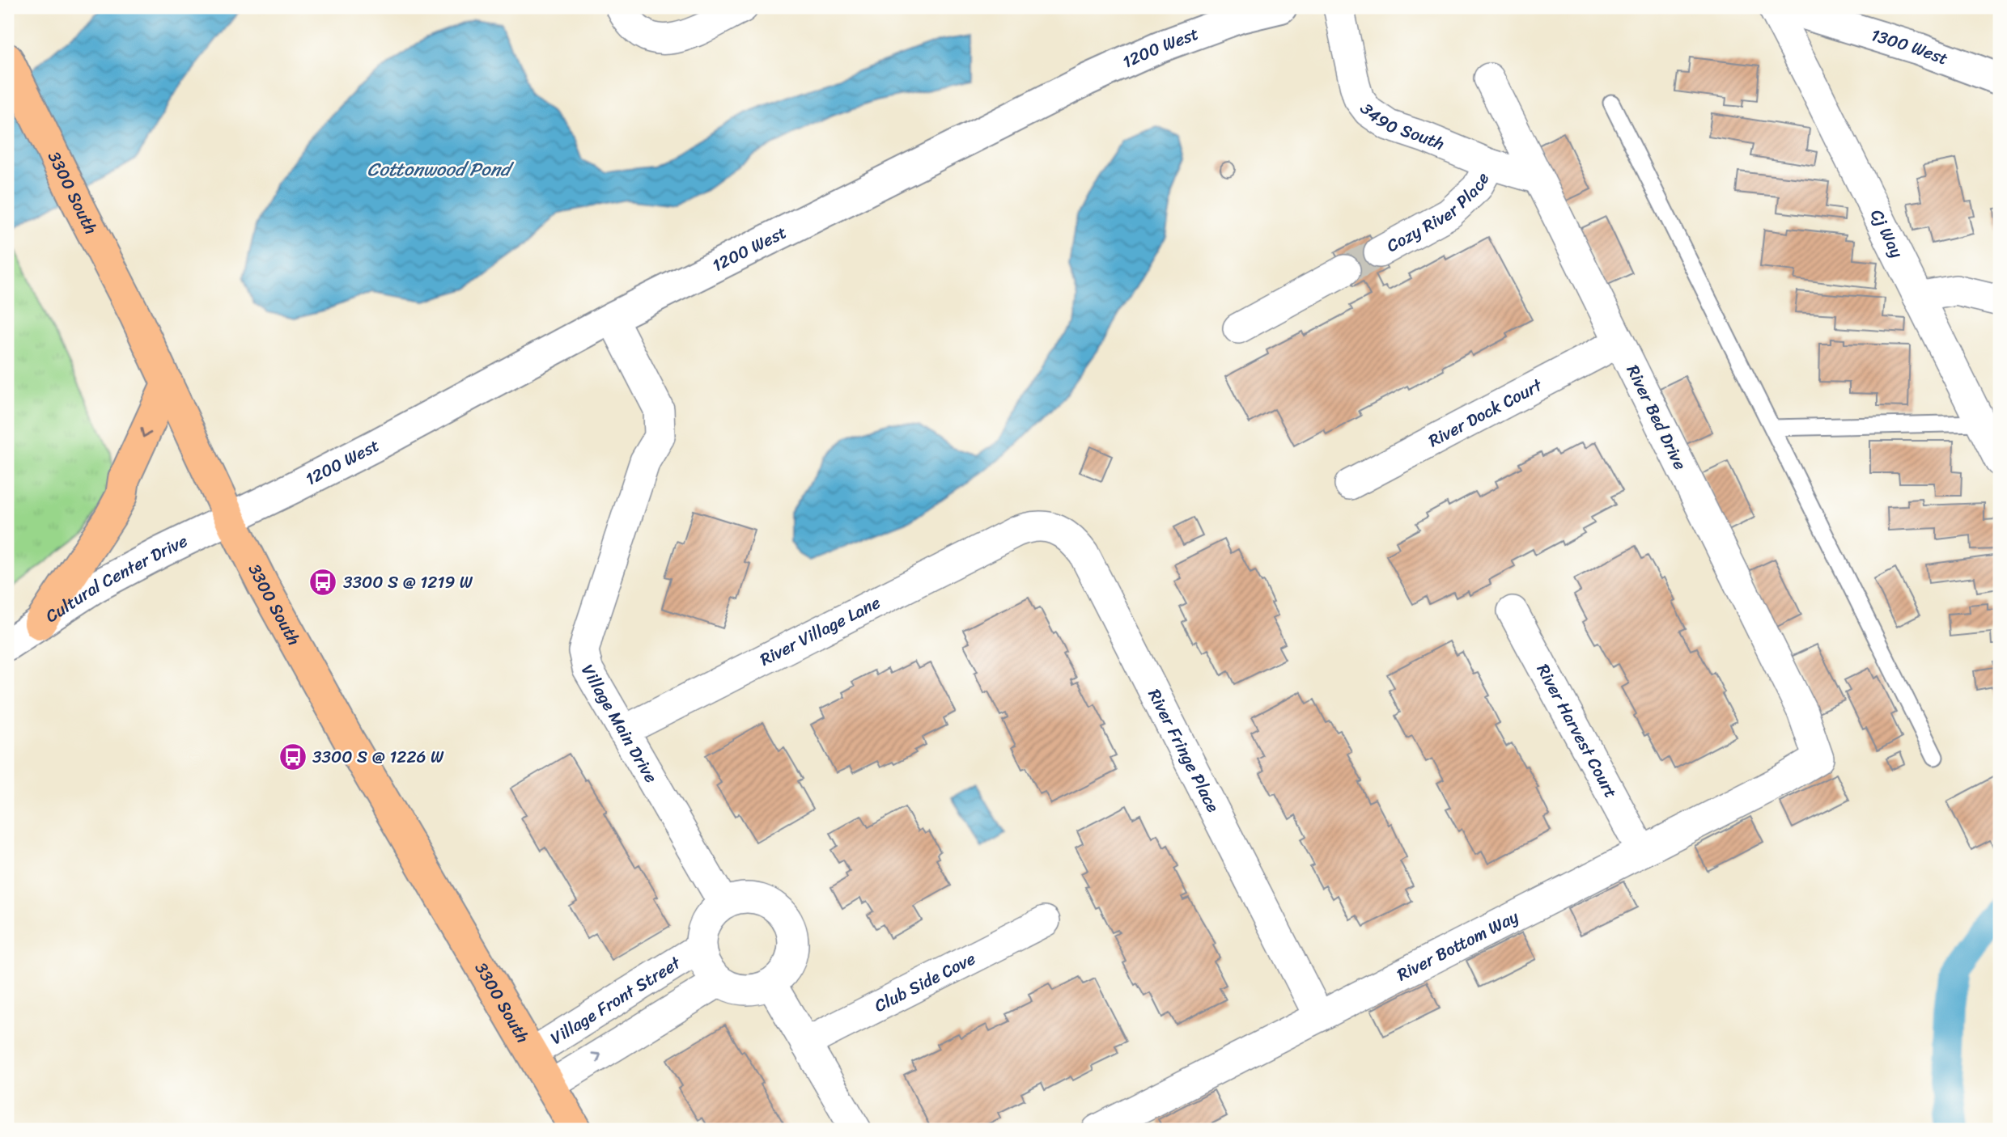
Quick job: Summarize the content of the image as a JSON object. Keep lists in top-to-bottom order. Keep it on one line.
{"streets":{"main road":["3300 South"],"street":["1300 West","1200 West","3490 South","Cozy River Place","Cj Way","River Dock Court","River Bed Drive","Cultural Center Drive","River Village Lane","Village Main Drive","River Harvest Court","River Fringe Place","River Bottom Way","Club Side Cove","Village Front Street"]},"crossings":[["1200 West","3300 South"],["1200 West","Cultural Center Drive"],["1200 West","Village Main Drive"],["3490 South","Cozy River Place"],["3490 South","River Bed Drive"],["3300 South","Cultural Center Drive"],["3300 South","Village Front Street"],["River Dock Court","River Bed Drive"],["River Bed Drive","River Bottom Way"],["River Village Lane","Village Main Drive"],["River Village Lane","River Fringe Place"],["Village Main Drive","Village Front Street"],["River Harvest Court","River Bottom Way"],["River Fringe Place","River Bottom Way"]],"water":["Cottonwood Pond"],"places":{"bus stop":["3300 S @ 1219 W","3300 S @ 1226 W"]}}
